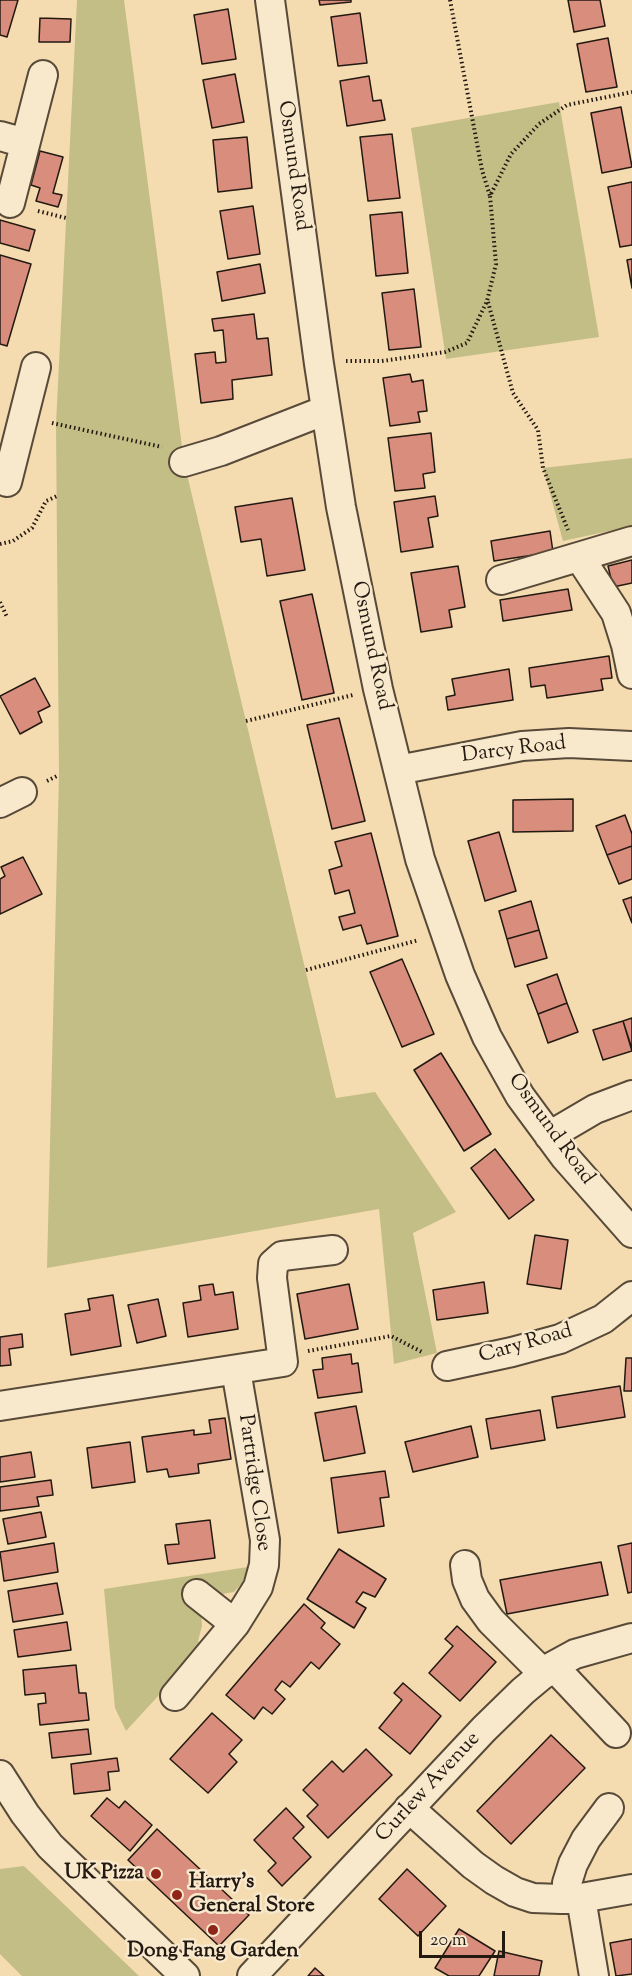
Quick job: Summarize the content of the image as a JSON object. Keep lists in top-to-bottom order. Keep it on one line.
{"streets":{"street":["Osmund Road","Darcy Road","Cary Road","Partridge Close","Curlew Avenue"]},"crossings":[["Osmund Road","Darcy Road"]],"places":["UK Pizza","Harry's General Store","Dong Fang Garden"],"scale_bar":"20 m"}
